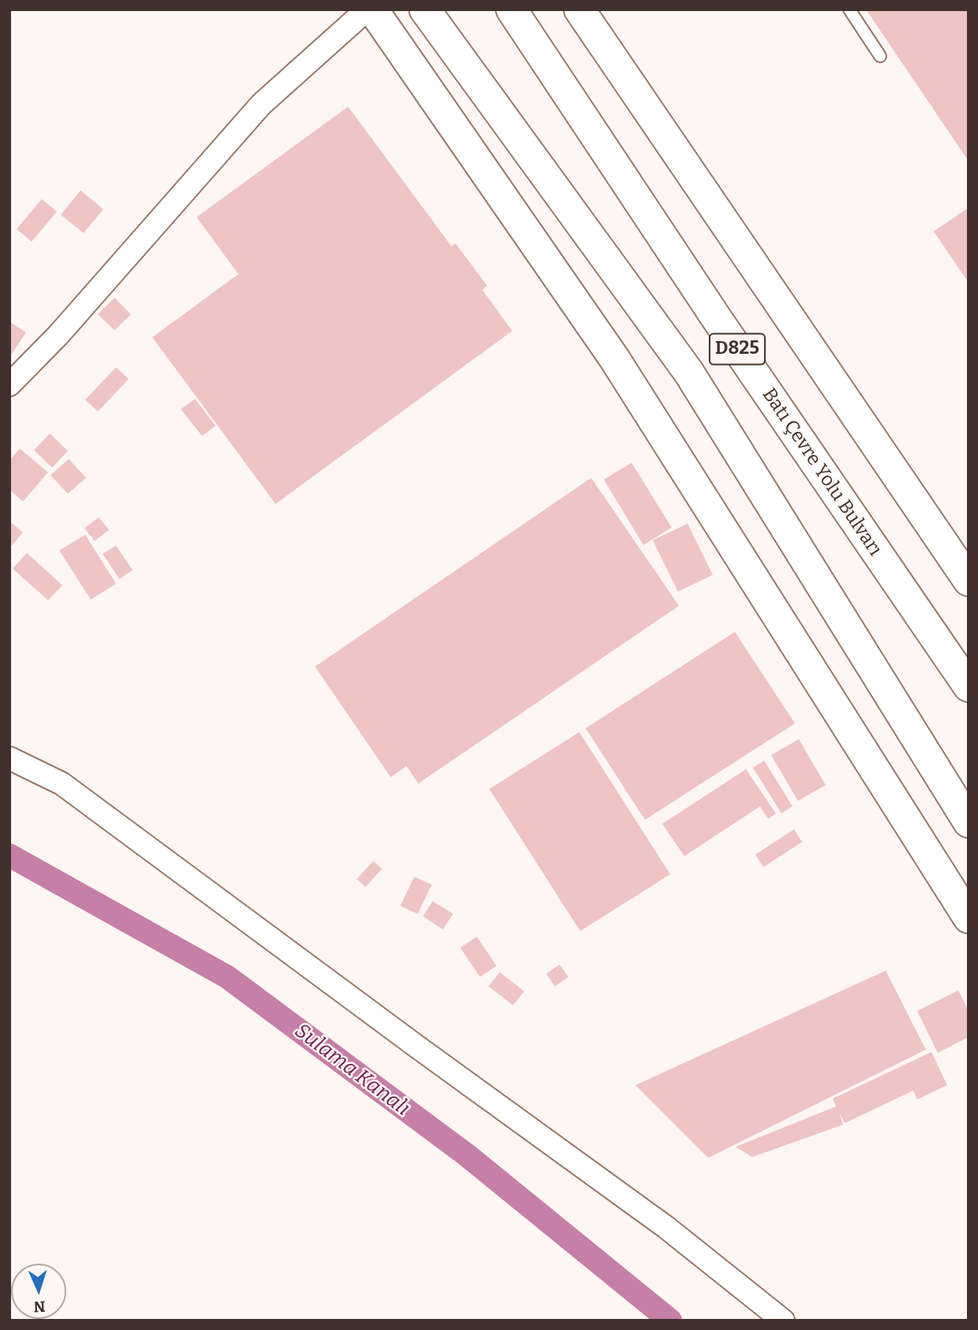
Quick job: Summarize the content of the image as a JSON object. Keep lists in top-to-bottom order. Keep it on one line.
{"streets":{"main road":["D825","Batı Çevre Yolu Bulvarı"]},"water":["Sulama Kanalı"],"north":"bottom"}
